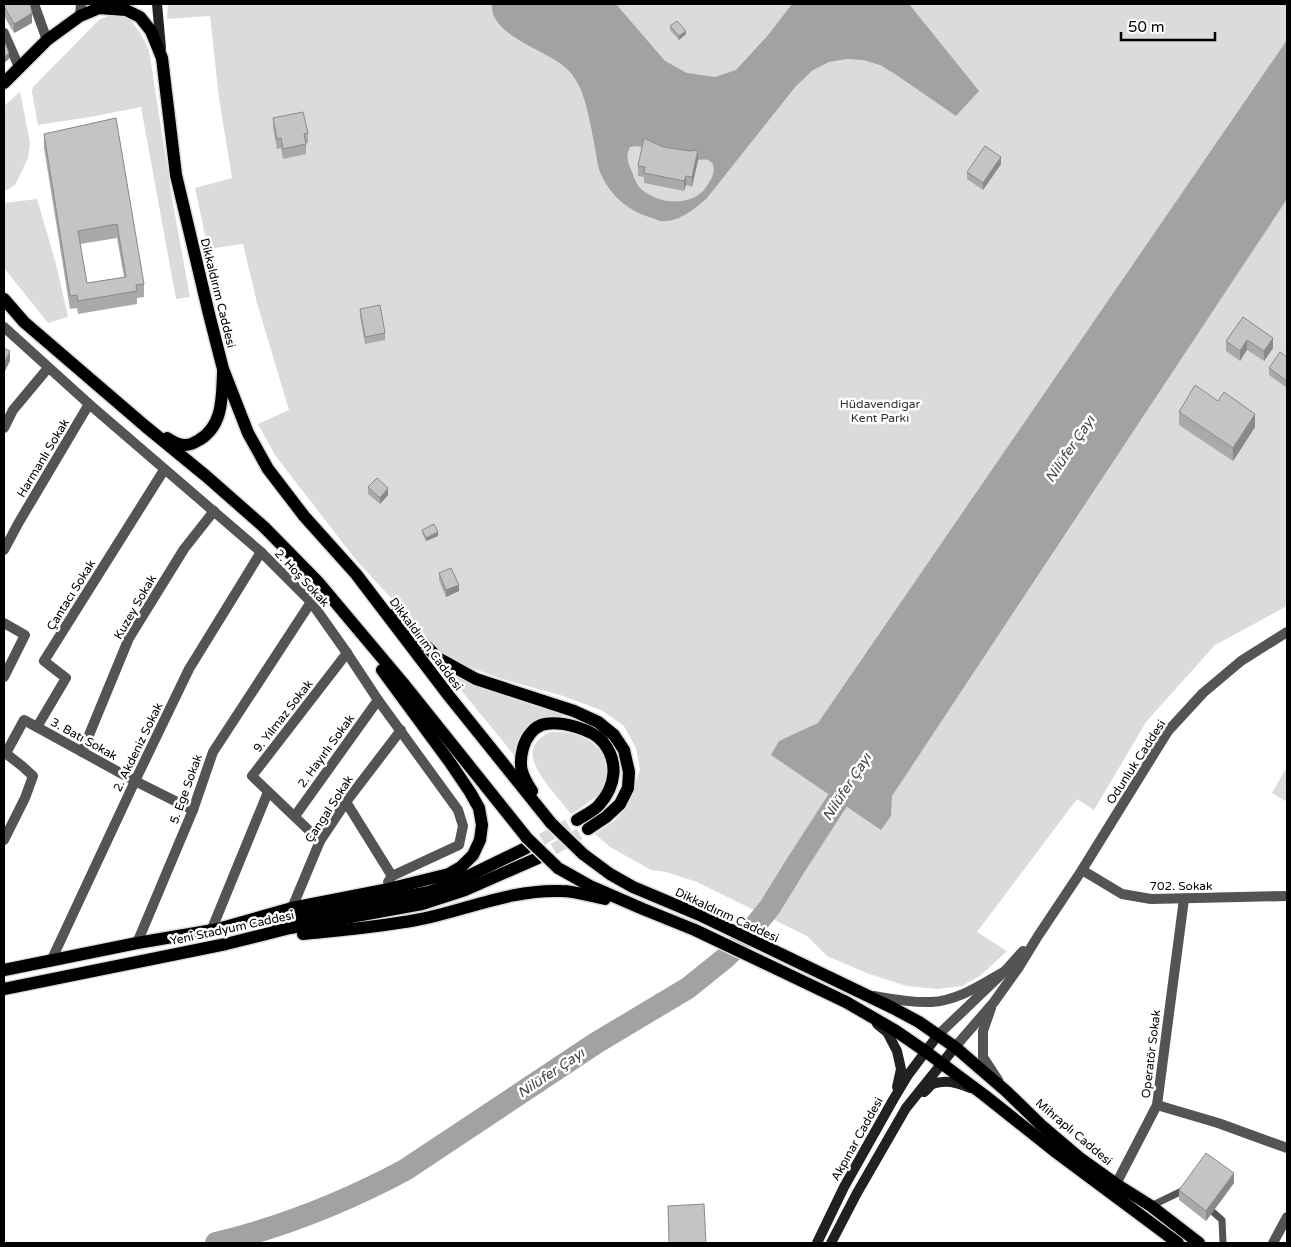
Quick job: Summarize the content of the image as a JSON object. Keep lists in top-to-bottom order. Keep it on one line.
{"streets":{"main road":["Dikkaldırım Caddesi","Yeni Stadyum Caddesi","Mihraplı Caddesi","Akpınar Caddesi"],"street":["Harmanlı Sokak","2. Hoş Sokak","Çantacı Sokak","Kuzey Sokak","9. Yılmaz Sokak","3. Batı Sokak","2. Akdeniz Sokak","2. Hayırlı Sokak","Odunluk Caddesi","5. Ege Sokak","Çangal Sokak","702. Sokak","Operatör Sokak"]},"crossings":[["Dikkaldırım Caddesi","Mihraplı Caddesi"],["Dikkaldırım Caddesi","Akpınar Caddesi"],["Harmanlı Sokak","2. Hoş Sokak"],["2. Hoş Sokak","Çantacı Sokak"],["2. Hoş Sokak","Kuzey Sokak"],["2. Hoş Sokak","9. Yılmaz Sokak"],["2. Hoş Sokak","2. Akdeniz Sokak"],["2. Hoş Sokak","2. Hayırlı Sokak"],["2. Hoş Sokak","5. Ege Sokak"],["2. Hoş Sokak","Çangal Sokak"],["Çantacı Sokak","3. Batı Sokak"],["Kuzey Sokak","3. Batı Sokak"],["9. Yılmaz Sokak","2. Hayırlı Sokak"],["9. Yılmaz Sokak","Çangal Sokak"],["3. Batı Sokak","2. Akdeniz Sokak"],["3. Batı Sokak","5. Ege Sokak"],["2. Akdeniz Sokak","Yeni Stadyum Caddesi"],["Odunluk Caddesi","702. Sokak"],["5. Ege Sokak","Yeni Stadyum Caddesi"],["702. Sokak","Operatör Sokak"],["Mihraplı Caddesi","Akpınar Caddesi"]],"water":["Nilüfer Çayı"],"parks":["Hüdavendigar Kent Parkı"],"scale_bar":"50 m"}
